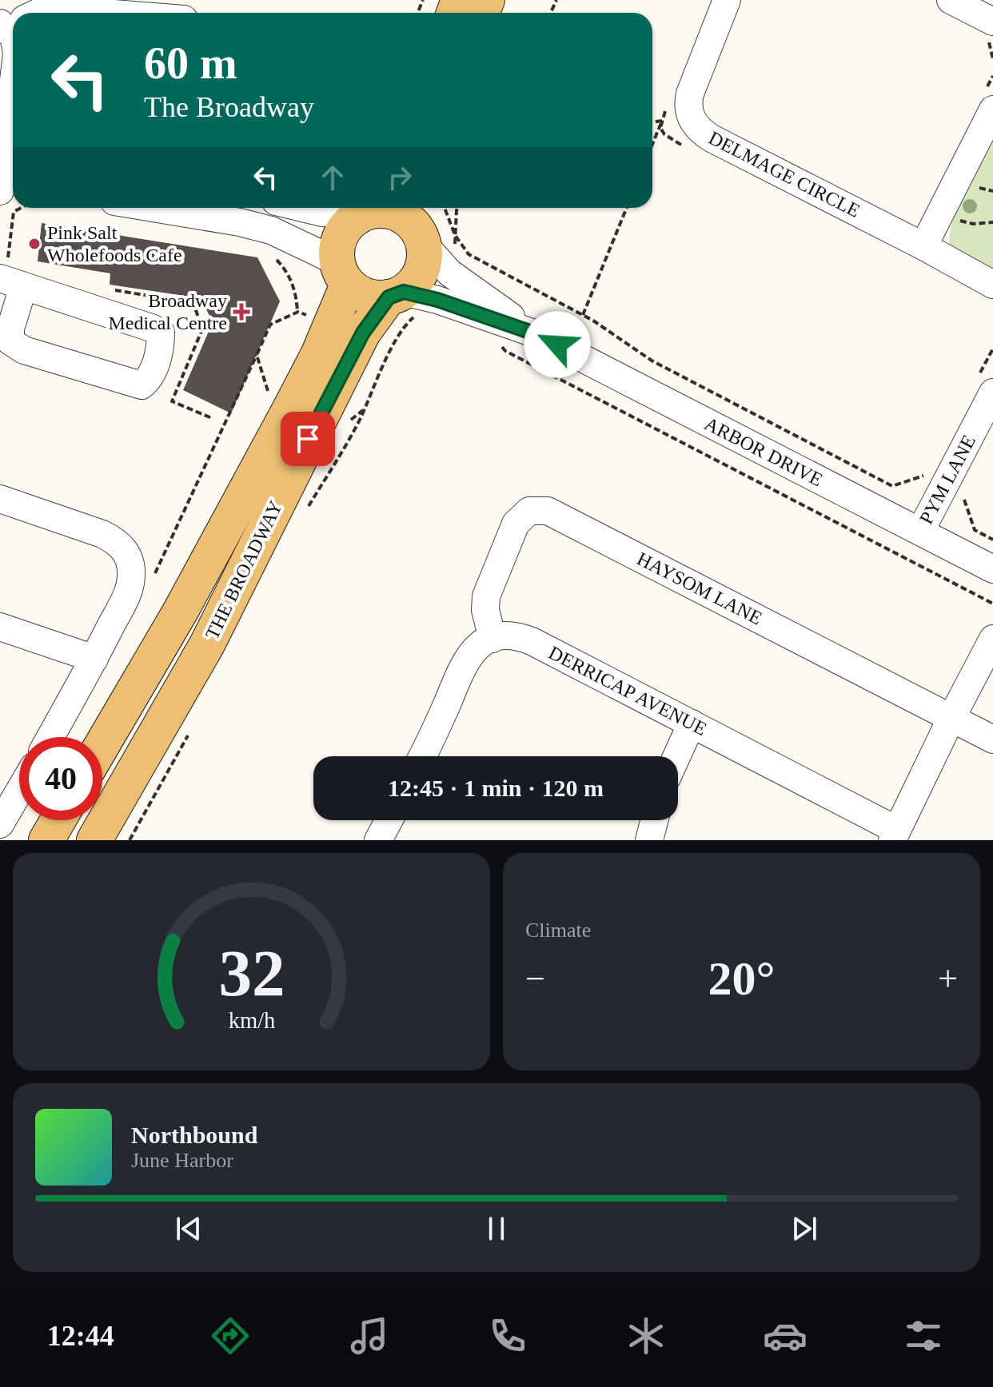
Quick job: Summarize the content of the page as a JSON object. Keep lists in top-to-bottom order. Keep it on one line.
{"streets":{"main road":["THE BROADWAY"],"street":["DELMAGE CIRCLE","ARBOR DRIVE","PYM LANE","HAYSOM LANE","DERRICAP AVENUE"]},"crossings":[["ARBOR DRIVE","PYM LANE"],["HAYSOM LANE","DERRICAP AVENUE"]],"places":{"other":["Pink Salt Wholefoods Cafe"],"health":["Broadway Medical Centre"]},"page":{"turn":["60 m","The Broadway"],"limit":"40","trip":"12:45 · 1 min · 120 m","tile":"Climate","heat":["−","20°","+"],"song":["Northbound","June Harbor"],"tabs":"12:44","gauge":["32","km/h"]}}
